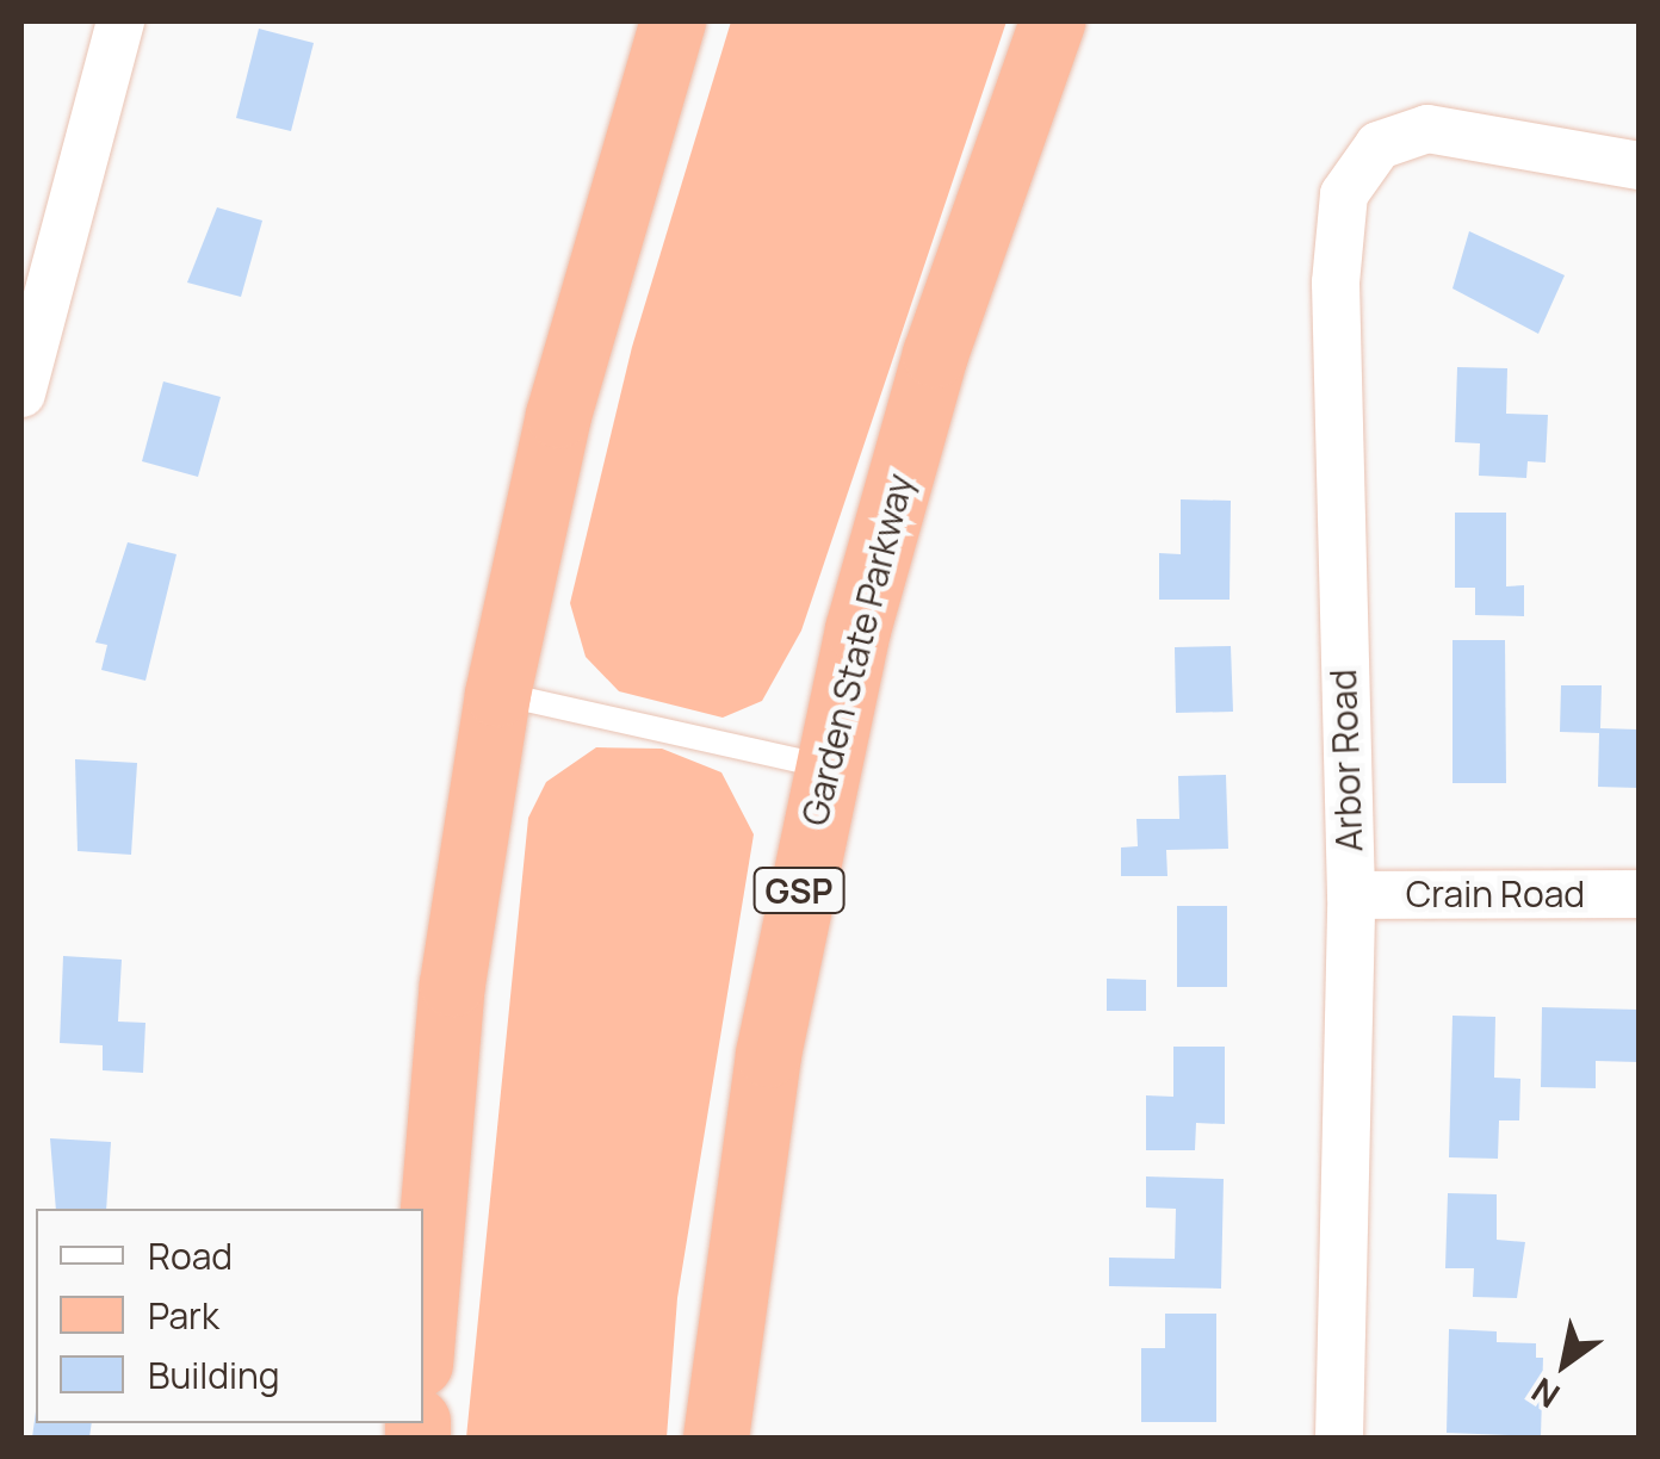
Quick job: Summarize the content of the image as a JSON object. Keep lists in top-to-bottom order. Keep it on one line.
{"streets":{"highway":["Garden State Parkway","GSP"],"street":["Arbor Road","Crain Road"]},"crossings":[["Arbor Road","Crain Road"]],"legend":["Road","Park","Building"],"north":"bottom left"}
